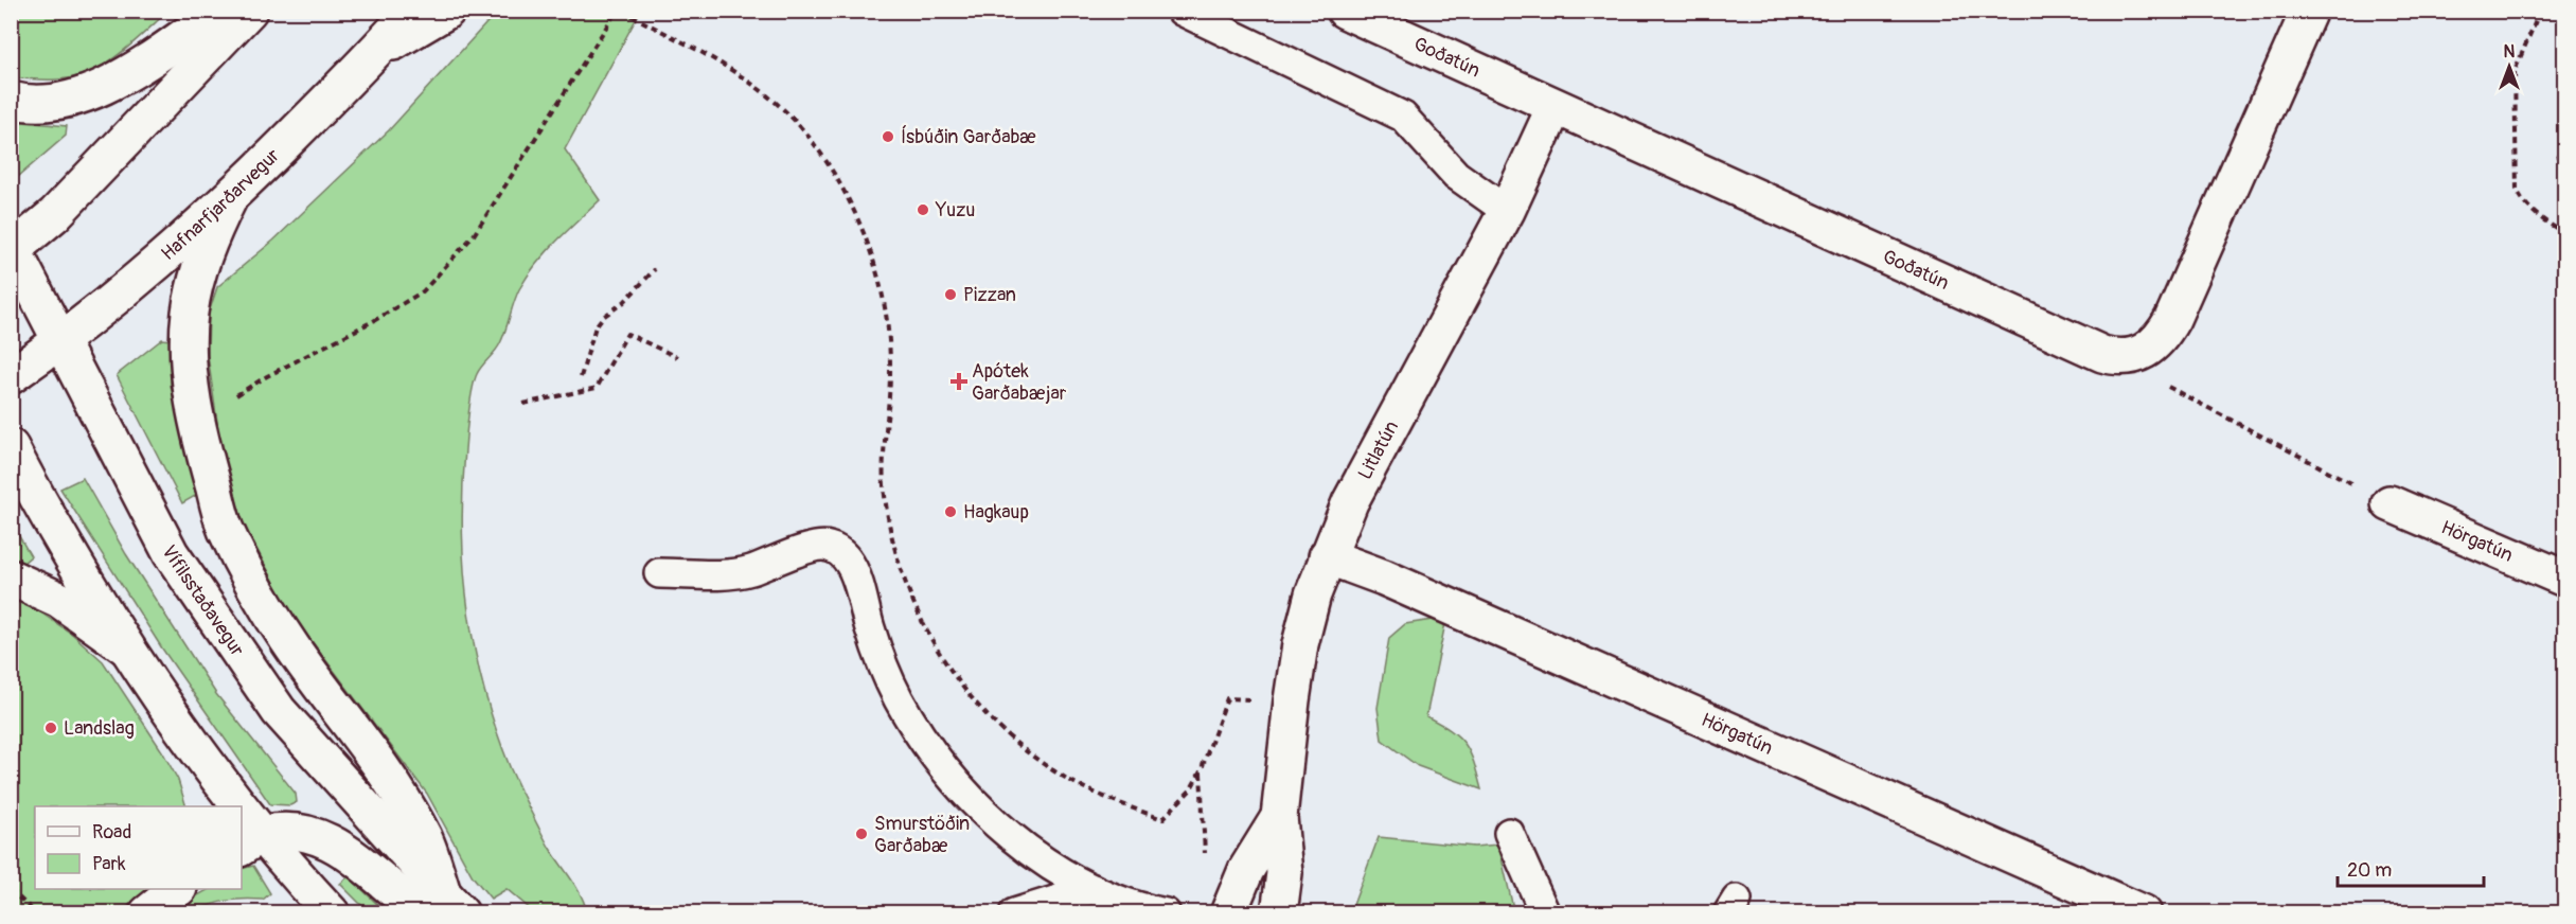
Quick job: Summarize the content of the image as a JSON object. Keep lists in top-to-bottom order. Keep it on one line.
{"streets":{"main road":["Goðatún","Hafnarfjarðarvegur","Litlatún","Hörgatún","Vífilsstaðavegur"]},"crossings":[["Goðatún","Litlatún"],["Hafnarfjarðarvegur","Vífilsstaðavegur"],["Litlatún","Hörgatún"]],"places":{"other":["Ísbúðin Garðabæ","Yuzu","Pizzan","Hagkaup","Landslag","Smurstöðin Garðabæ"],"health":["Apótek Garðabæjar"]},"legend":["Road","Park"],"scale_bar":"20 m","north":"top"}
